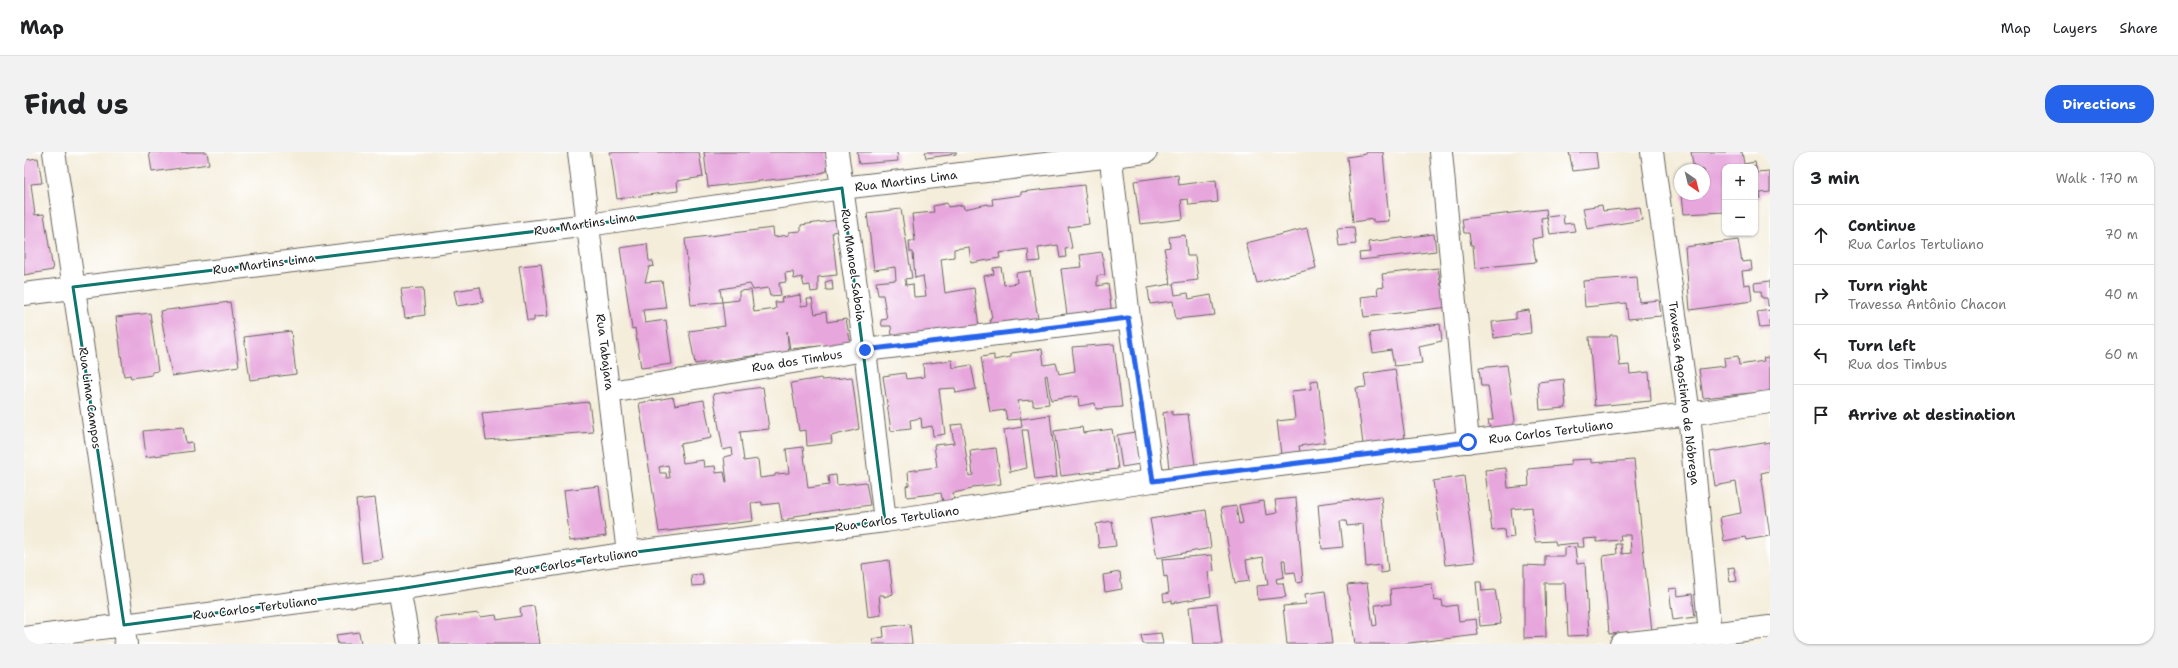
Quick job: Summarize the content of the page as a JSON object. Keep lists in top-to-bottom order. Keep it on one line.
{"streets":{"street":["Rua Martins Lima","Rua Manoel Saboia","Rua Tabajara","Rua dos Timbus","Travessa Agostinho de Nóbrega","Rua Lima Campos","Rua Carlos Tertuliano"]},"crossings":[["Rua Martins Lima","Rua Manoel Saboia"],["Rua Martins Lima","Rua Tabajara"],["Rua Martins Lima","Rua Lima Campos"],["Rua Manoel Saboia","Rua dos Timbus"],["Rua Manoel Saboia","Rua Carlos Tertuliano"],["Rua Tabajara","Rua dos Timbus"],["Rua Tabajara","Rua Carlos Tertuliano"],["Travessa Agostinho de Nóbrega","Rua Carlos Tertuliano"],["Rua Lima Campos","Rua Carlos Tertuliano"]],"north":"bottom right","page":{"header":"Map","nav":["Map","Layers","Share"],"title":"Find us","buttons":"Directions","heading":["3 min","Walk · 170 m"],"map_buttons":["+","−"],"list":[["Continue","Rua Carlos Tertuliano","70 m"],["Turn right","Travessa Antônio Chacon","40 m"],["Turn left","Rua dos Timbus","60 m"],"Arrive at destination"]}}
